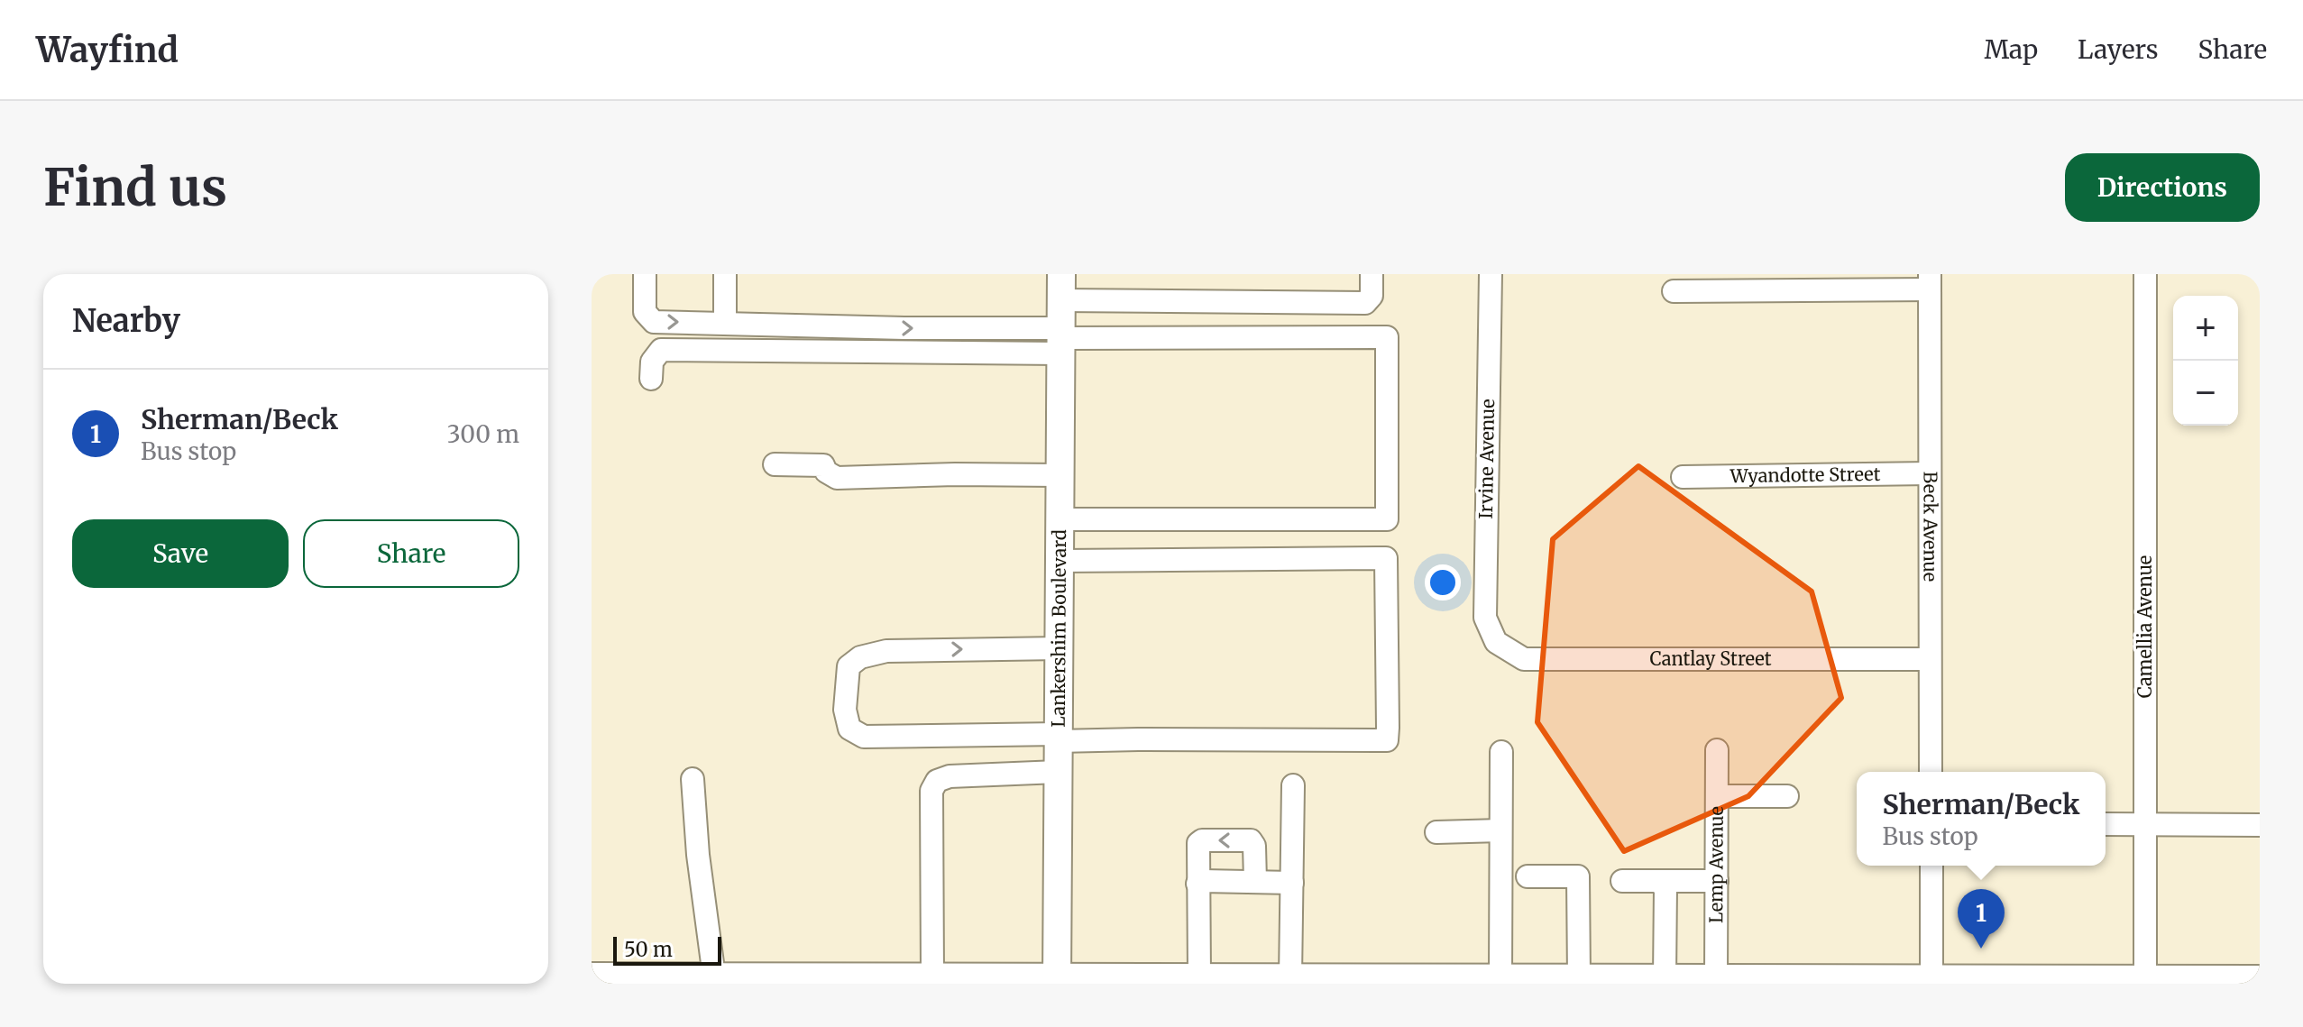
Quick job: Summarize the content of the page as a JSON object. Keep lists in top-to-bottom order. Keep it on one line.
{"streets":{"main road":["Lankershim Boulevard"],"street":["Irvine Avenue","Wyandotte Street","Beck Avenue","Camellia Avenue","Cantlay Street","Lemp Avenue"]},"crossings":[["Irvine Avenue","Cantlay Street"],["Wyandotte Street","Beck Avenue"],["Beck Avenue","Cantlay Street"]],"scale_bar":"50 m","page":{"header":"Wayfind","nav":["Map","Layers","Share"],"buttons":["Directions",["Save","Share"]],"title":"Find us","heading":"Nearby","map_buttons":["+","−"],"list":[{"mark":"1","name":"Sherman/Beck","note":"Bus stop","value":"300 m"}],"popup":["Sherman/Beck","Bus stop"],"pins":"1","scale":"50 m"}}
